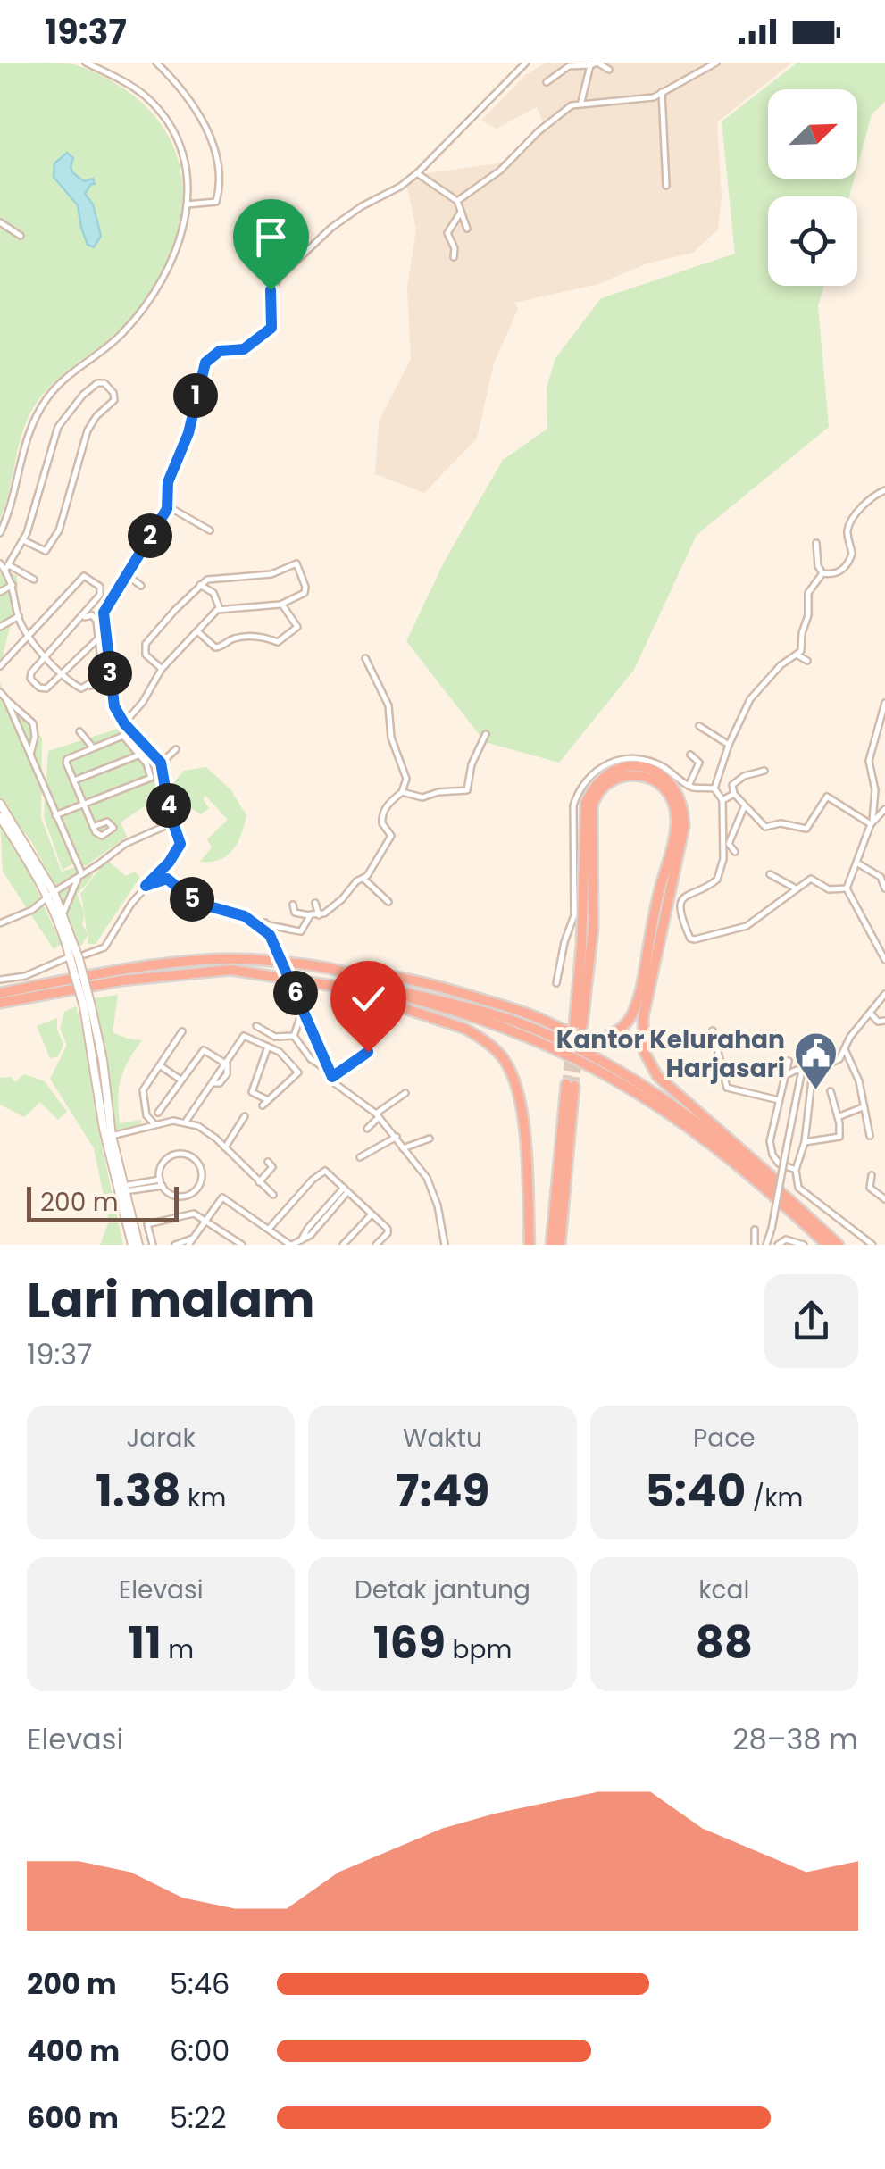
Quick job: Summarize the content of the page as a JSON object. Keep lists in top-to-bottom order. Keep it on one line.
{"places":{"public building":["Kantor Kelurahan Harjasari"]},"scale_bar":"200 m","north":"top right","page":{"status":"19:37","pins":["1","2","3","4","5","6"],"scale":"200 m","heading":["Lari malam","19:37"],"stats":[["Jarak","1.38 km"],["Waktu","7:49"],["Pace","5:40 /km"],["Elevasi","11 m"],["Detak jantung","169 bpm"],["kcal","88"]],"chart":["Elevasi","28–38 m"],"list":[{"name":"200 m","note":"5:46"},{"name":"400 m","note":"6:00"},{"name":"600 m","note":"5:22"}]}}
